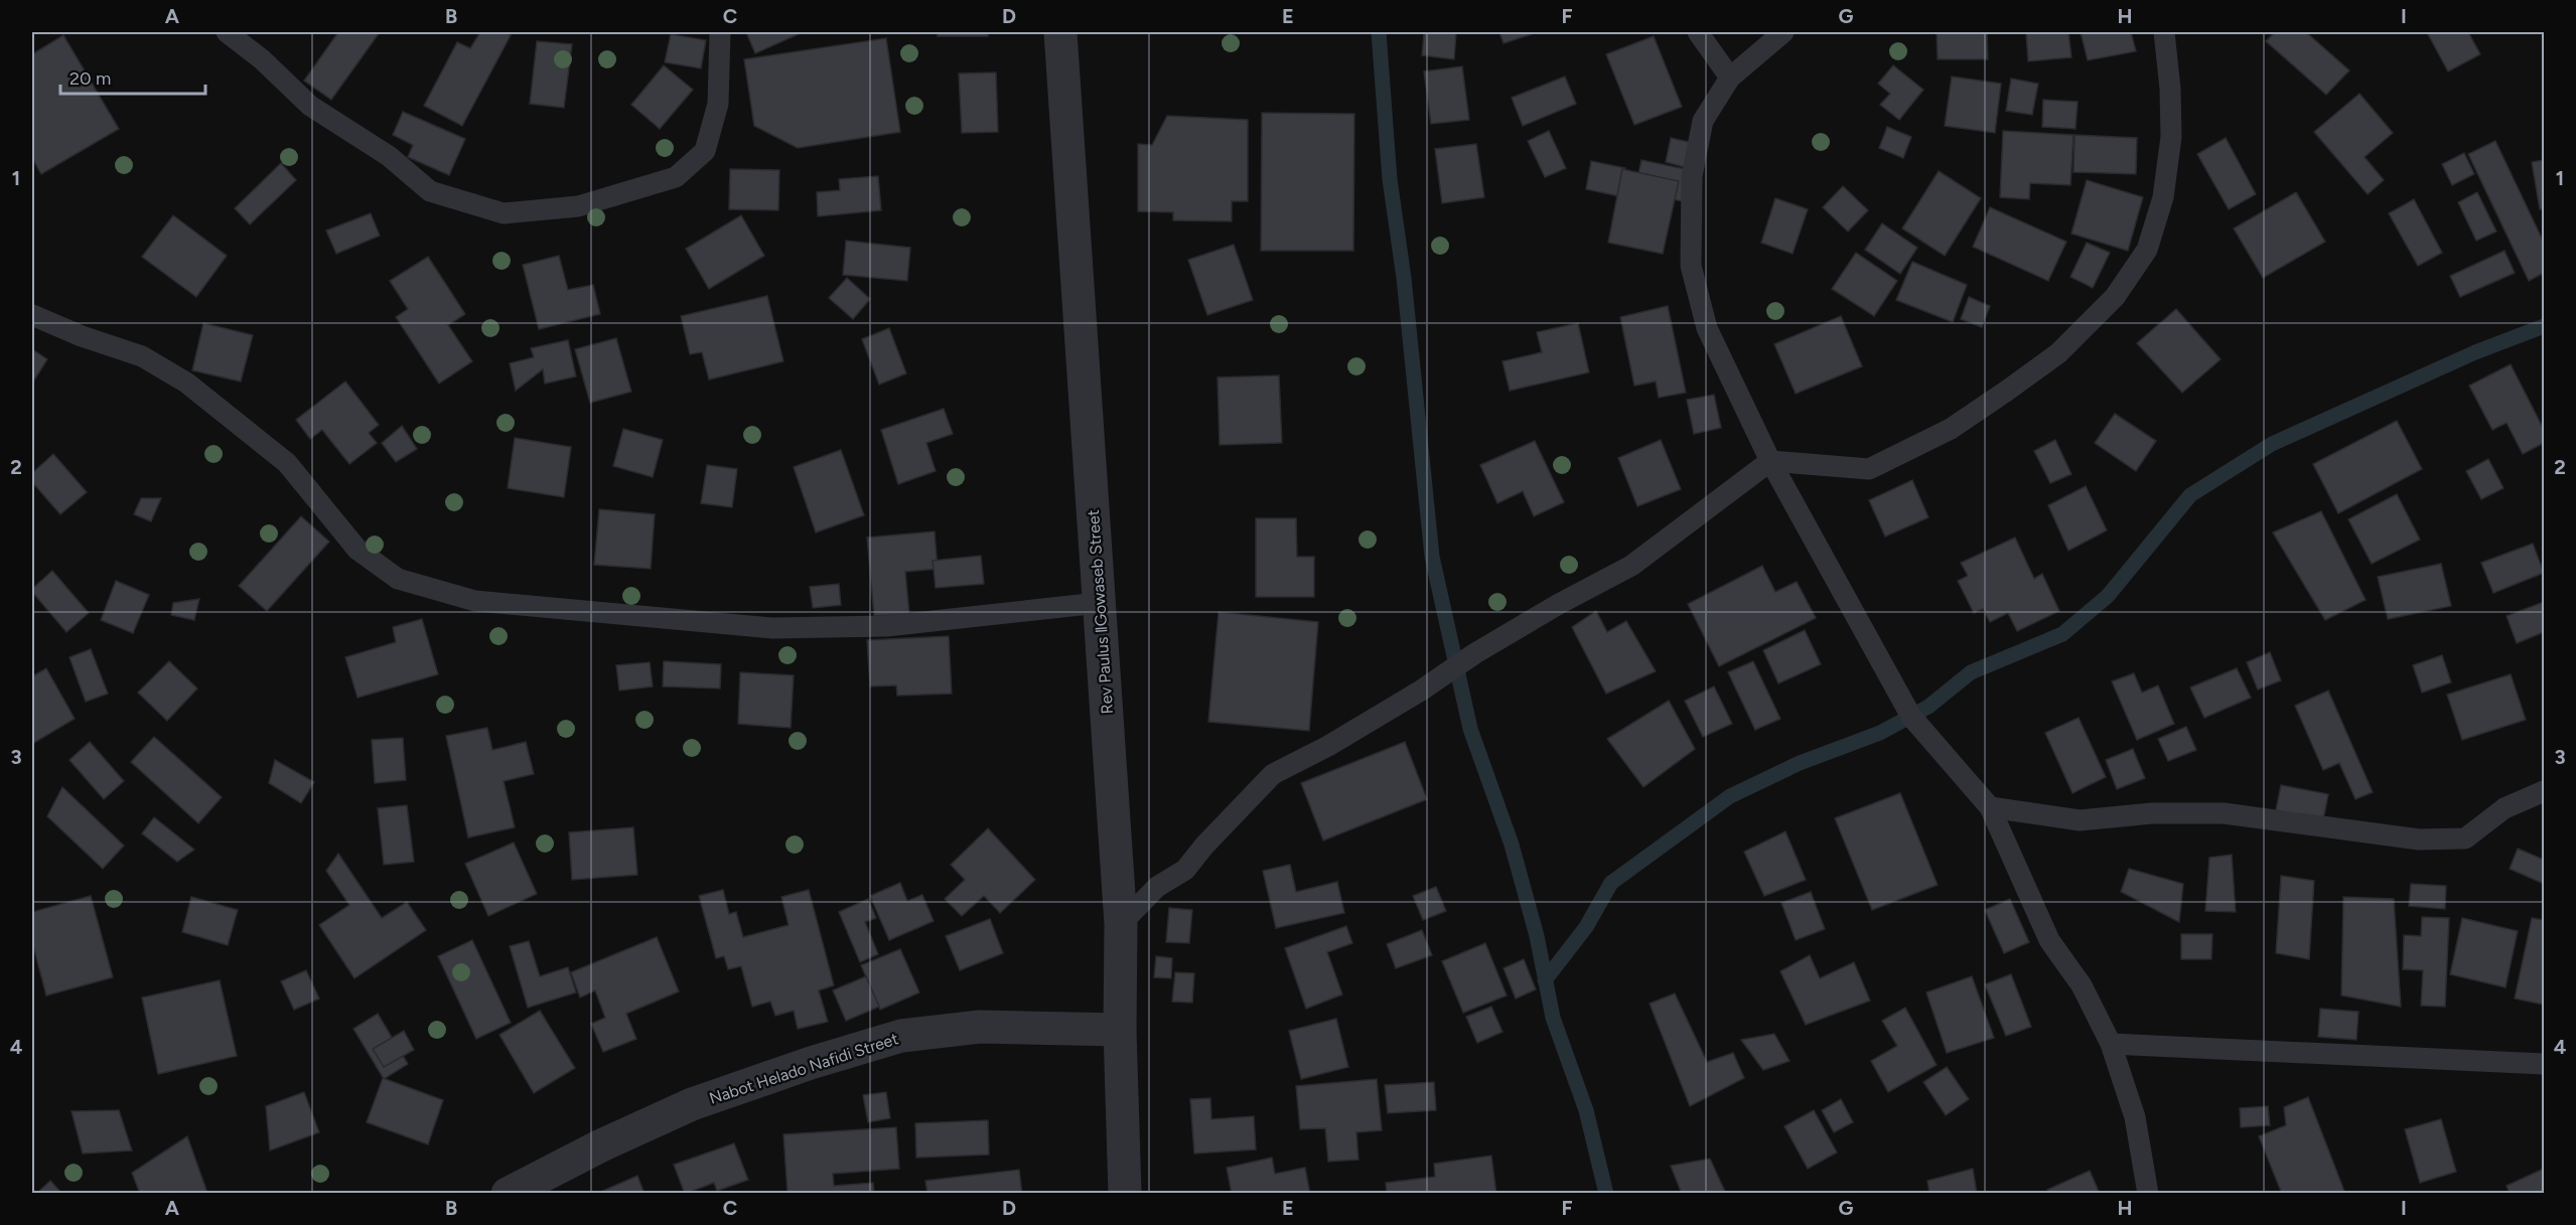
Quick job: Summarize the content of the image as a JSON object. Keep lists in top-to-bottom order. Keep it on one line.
{"streets":{"street":["Rev Paulus ǁGowaseb Street","Nabot Helado Nafidi Street"]},"crossings":[["Rev Paulus ǁGowaseb Street","Nabot Helado Nafidi Street"]],"scale_bar":"20 m","grid":{"columns":["A","B","C","D","E","F","G","H","I"],"rows":["1","2","3","4"]}}
